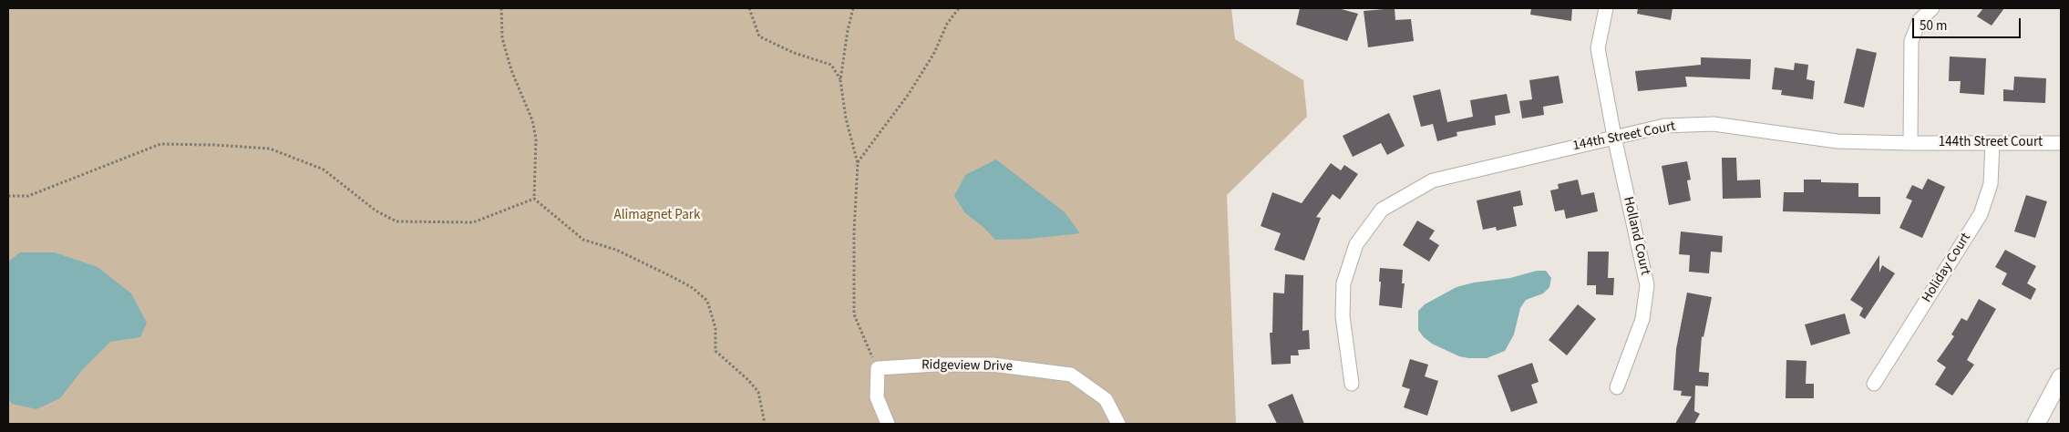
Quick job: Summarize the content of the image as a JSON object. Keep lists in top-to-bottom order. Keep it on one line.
{"streets":{"street":["144th Street Court","Holland Court","Holiday Court","Ridgeview Drive"]},"crossings":[["144th Street Court","Holland Court"],["144th Street Court","Holiday Court"]],"parks":["Alimagnet Park"],"scale_bar":"50 m"}
